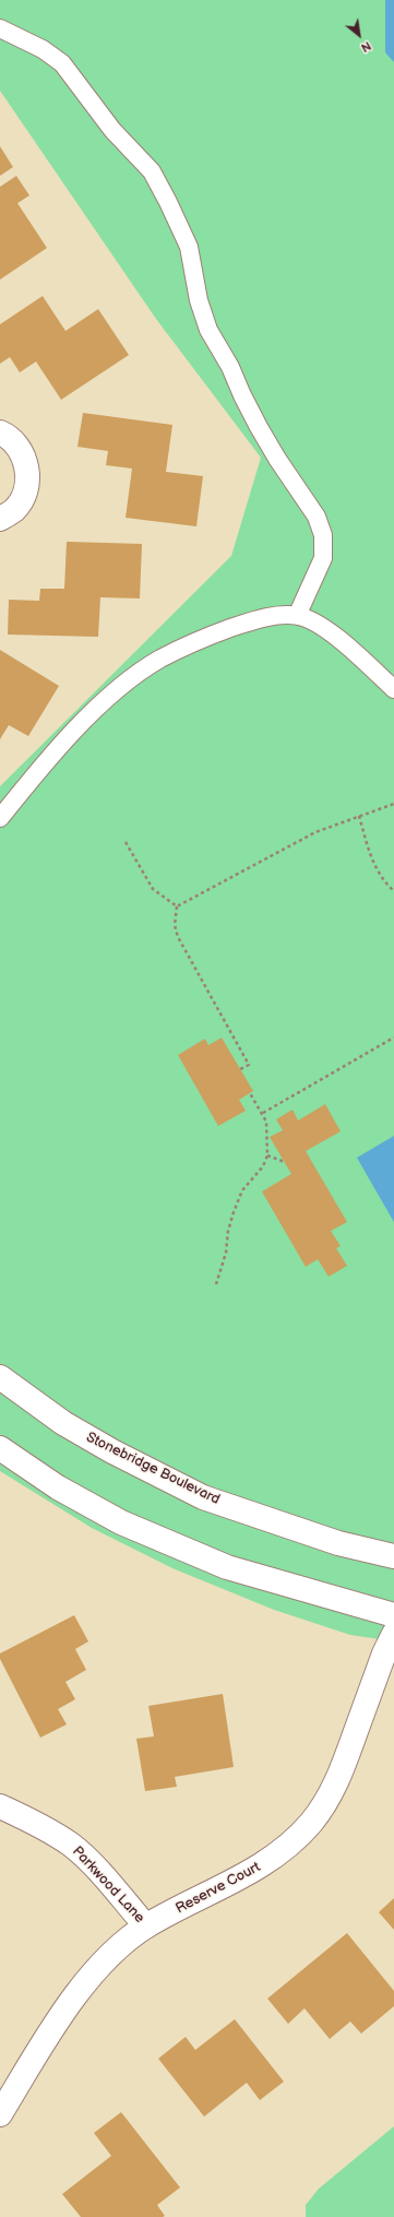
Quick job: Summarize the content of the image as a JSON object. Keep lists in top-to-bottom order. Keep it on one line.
{"streets":{"street":["Stonebridge Boulevard","Parkwood Lane","Reserve Court"]},"crossings":[["Parkwood Lane","Reserve Court"]],"north":"bottom right"}
